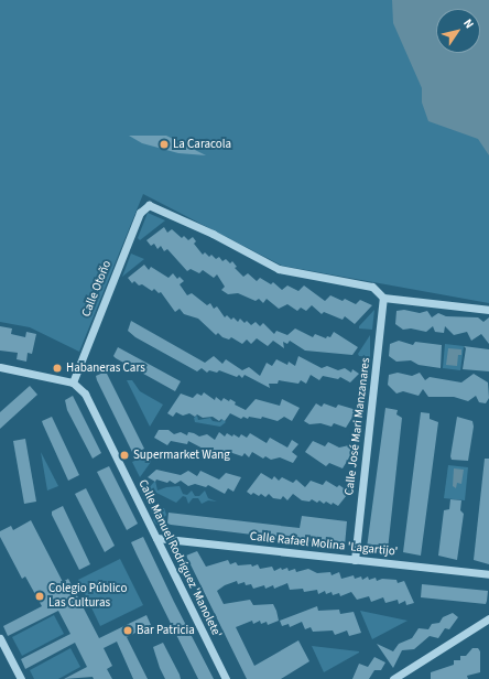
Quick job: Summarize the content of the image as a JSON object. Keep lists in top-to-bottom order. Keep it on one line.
{"streets":{"street":["Calle Otoño","Calle José Mari Manzanares","Calle Rafael Molina 'Lagartijo'","Calle Manuel Rodríguez 'Manolete'"]},"crossings":[["Calle Otoño","Calle José Mari Manzanares"],["Calle Otoño","Calle Manuel Rodríguez 'Manolete'"],["Calle José Mari Manzanares","Calle Rafael Molina 'Lagartijo'"],["Calle Rafael Molina 'Lagartijo'","Calle Manuel Rodríguez 'Manolete'"]],"places":["La Caracola","Habaneras Cars","Supermarket Wang","Colegio Público Las Culturas","Bar Patricia"],"north":"top right"}
